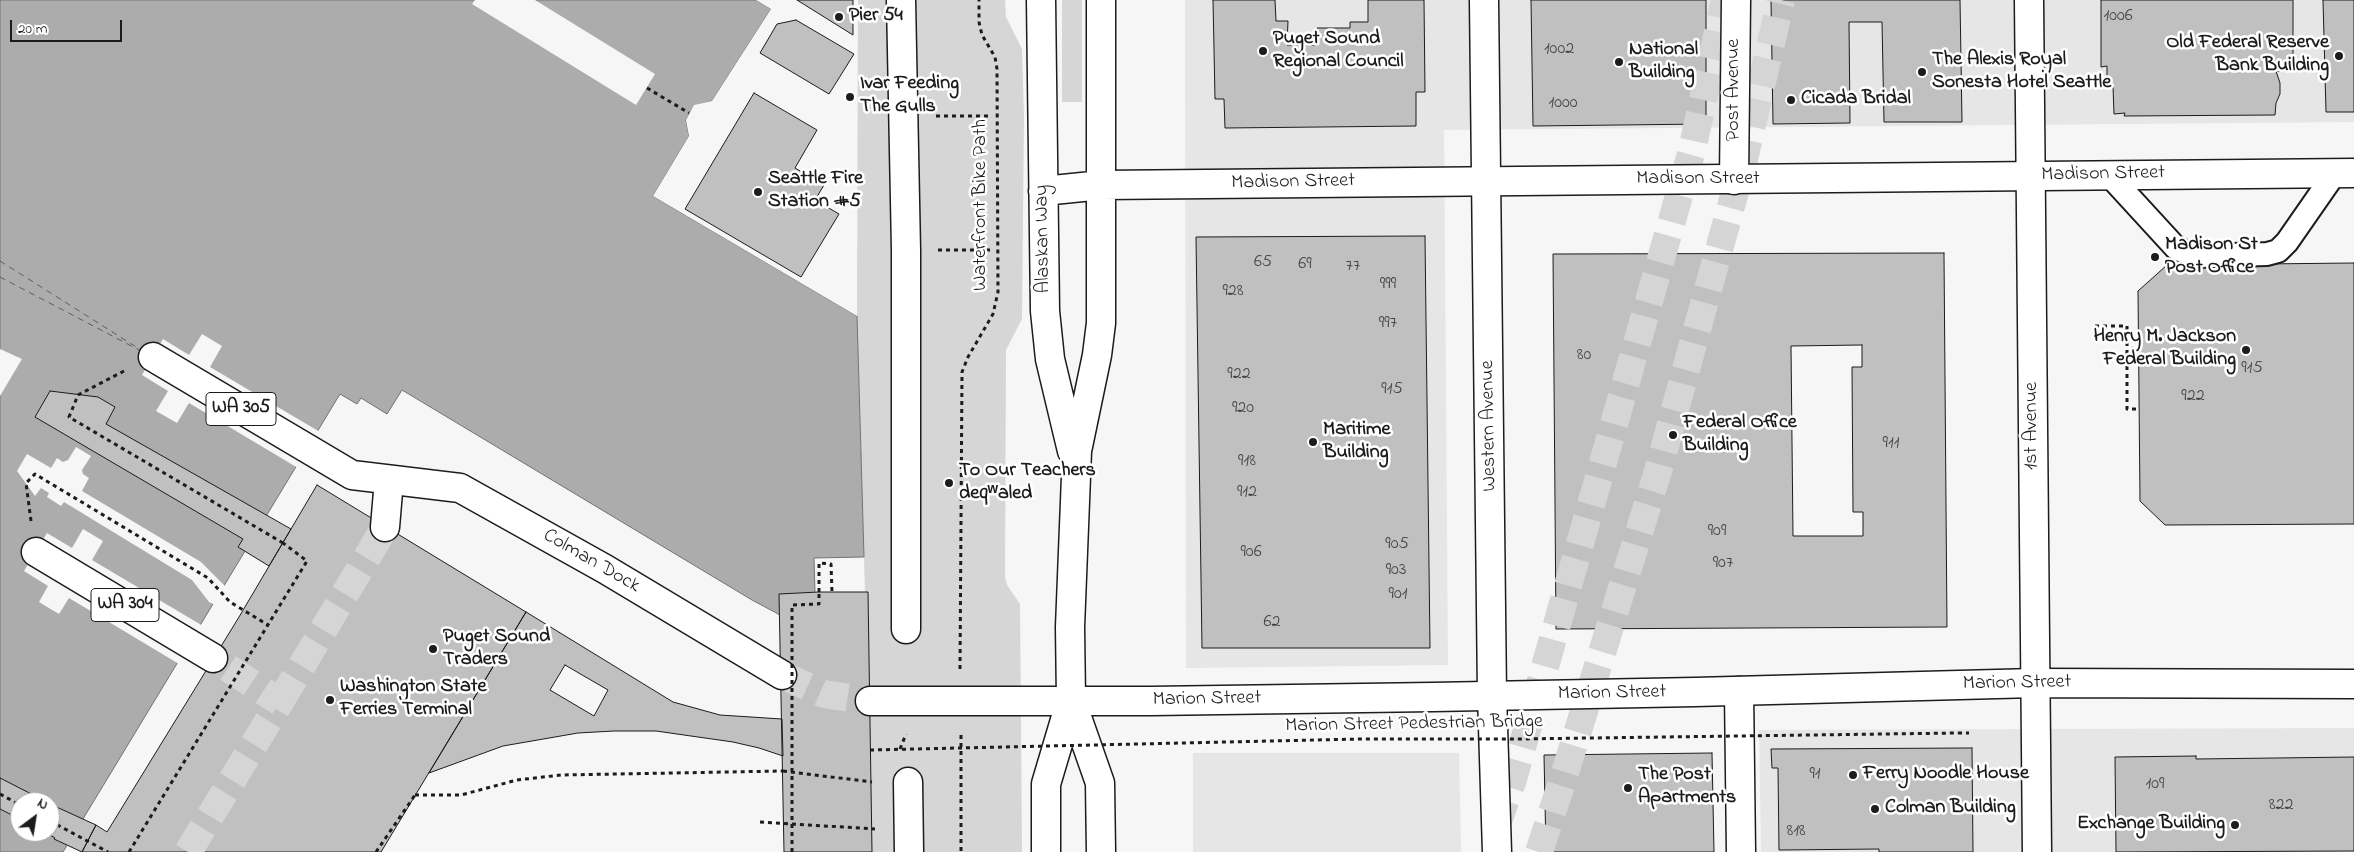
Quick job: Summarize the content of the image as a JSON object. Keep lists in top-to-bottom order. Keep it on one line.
{"streets":{"main road":["Post Avenue","Madison Street","Alaskan Way","WA 305","Western Avenue","1st Avenue","Colman Dock","WA 304","Marion Street"],"path":["Waterfront Bike Path","Marion Street Pedestrian Bridge"]},"crossings":[["Post Avenue","Madison Street"],["Madison Street","Alaskan Way"],["Madison Street","Western Avenue"],["Madison Street","1st Avenue"],["Waterfront Bike Path","Marion Street"],["Alaskan Way","Marion Street"],["Western Avenue","Marion Street"],["1st Avenue","Marion Street"]],"places":["Pier 54","Puget Sound Regional Council","Old Federal Reserve Bank Building","National Building","The Alexis Royal Sonesta Hotel Seattle","Ivar Feeding The Gulls","Cicada Bridal","Seattle Fire Station #5","Madison St Post Office","Henry M. Jackson Federal Building","Federal Office Building","Maritime Building","To Our Teachers deqʷaled","Puget Sound Traders","Washington State Ferries Terminal","Ferry Noodle House","The Post Apartments","Colman Building","Exchange Building"],"house_numbers":["1006","1002","1000","65","69","77","999","928","997","80","915","922","915","922","920","911","918","912","909","905","906","907","903","901","62","91","109","822","818"],"scale_bar":"20 m","north":"top right"}
